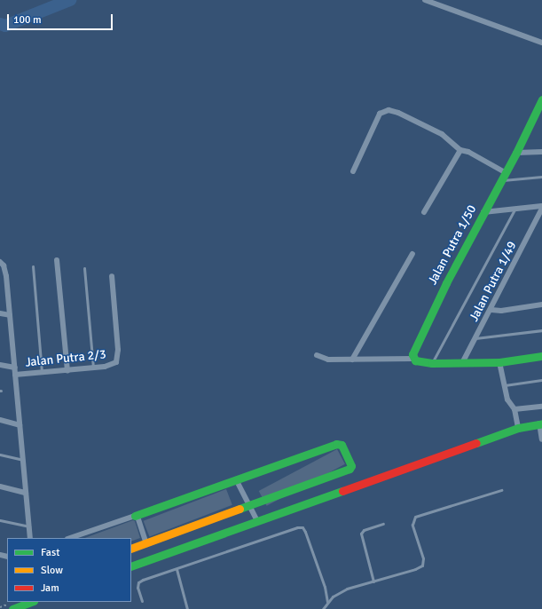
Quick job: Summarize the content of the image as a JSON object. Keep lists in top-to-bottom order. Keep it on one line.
{"streets":{"street":["Jalan Putra 1/50","Jalan Putra 1/49","Jalan Putra 2/3"]},"legend":["Fast","Slow","Jam"],"scale_bar":"100 m"}
